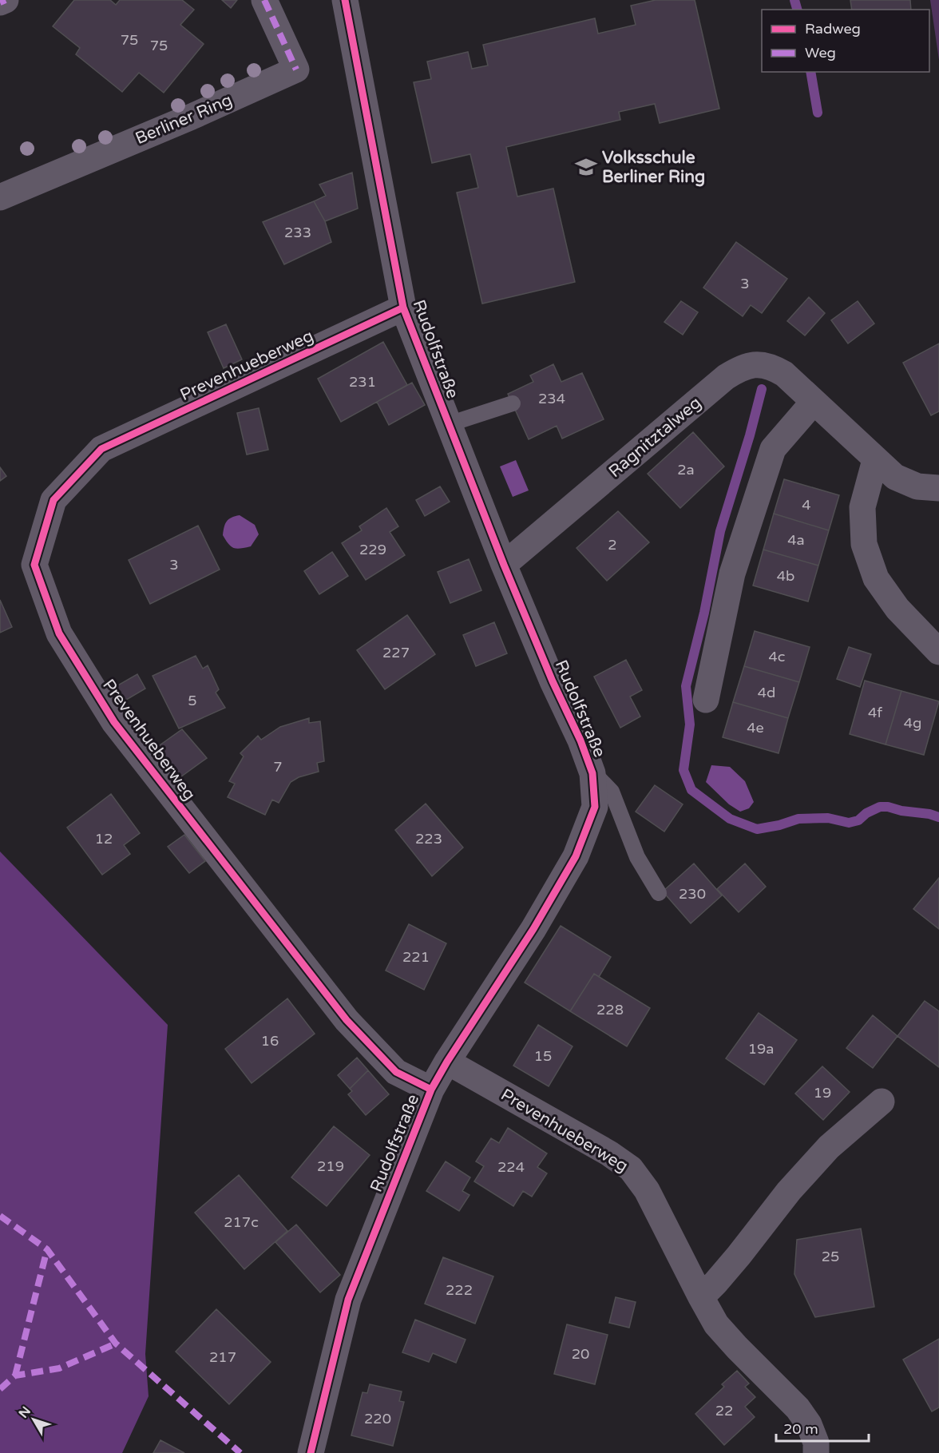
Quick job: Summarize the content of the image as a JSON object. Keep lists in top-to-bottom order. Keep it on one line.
{"streets":{"street":["Berliner Ring","Rudolfstraße","Prevenhueberweg","Ragnitztalweg"]},"crossings":[["Rudolfstraße","Prevenhueberweg"],["Rudolfstraße","Ragnitztalweg"]],"places":{"school or university":["Volksschule Berliner Ring"]},"house_numbers":["75","75","233","3","231","234","2a","4","4a","2","229","3","4b","227","4c","4d","5","4f","4g","4e","7","12","223","230","221","228","16","19a","15","19","219","224","217c","25","222","20","217","22","220"],"legend":["Radweg","Weg"],"scale_bar":"20 m","north":"top left"}
